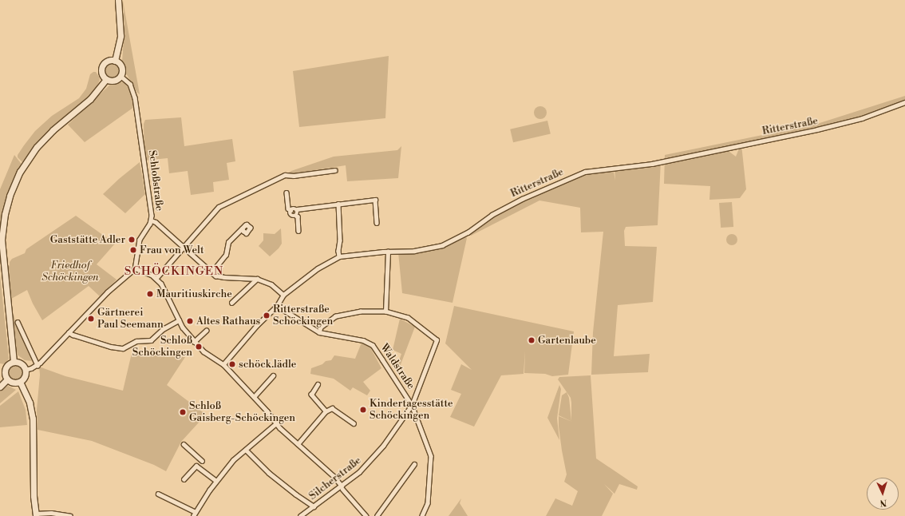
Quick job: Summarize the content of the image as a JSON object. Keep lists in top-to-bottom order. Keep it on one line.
{"streets":{"street":["Ritterstraße","Schloßstraße","Waldstraße","Silcherstraße"]},"crossings":[["Ritterstraße","Waldstraße"],["Waldstraße","Silcherstraße"]],"districts":["SCHÖCKINGEN"],"parks":["Friedhof Schöckingen"],"places":["Gaststätte Adler","Frau von Welt","Mauritiuskirche","Ritterstraße Schöckingen","Gärtnerei Paul Seemann","Altes Rathaus","Gartenlaube","Schloß Schöckingen","schöck.lädle","Kindertagesstätte Schöckingen","Schloß Gaisberg-Schöckingen"],"north":"bottom"}
